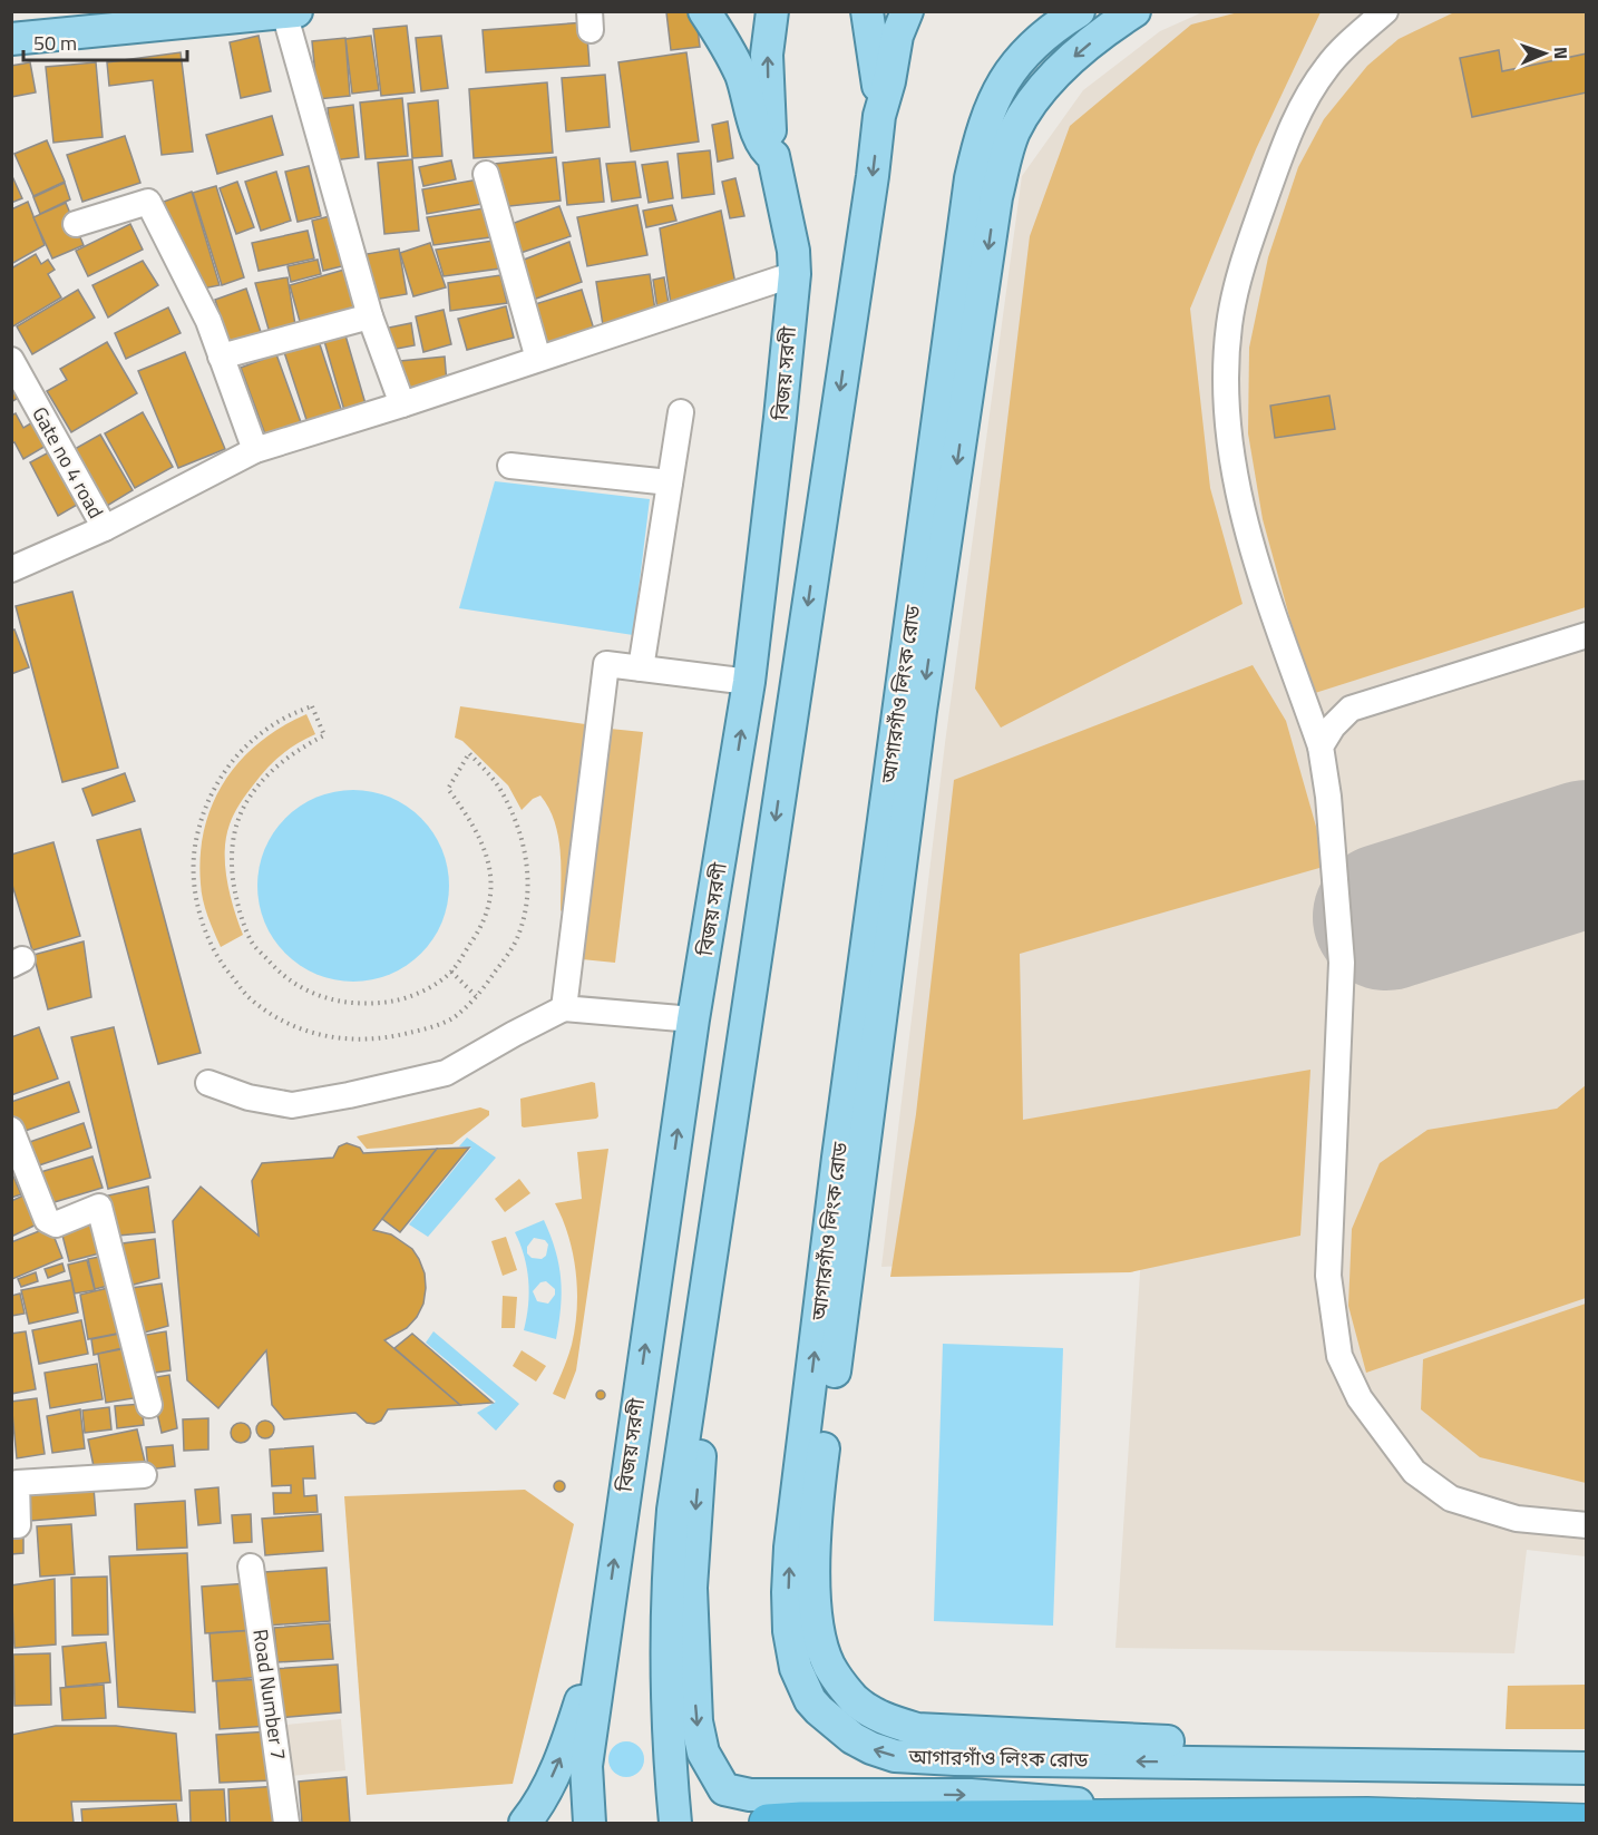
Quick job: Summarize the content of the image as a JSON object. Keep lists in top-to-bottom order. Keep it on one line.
{"streets":{"main road":["বিজয় সরণী","আগারগাঁও লিংক রোড"],"street":["Gate no 4 road","Road Number 7"]},"scale_bar":"50 m","north":"right"}
